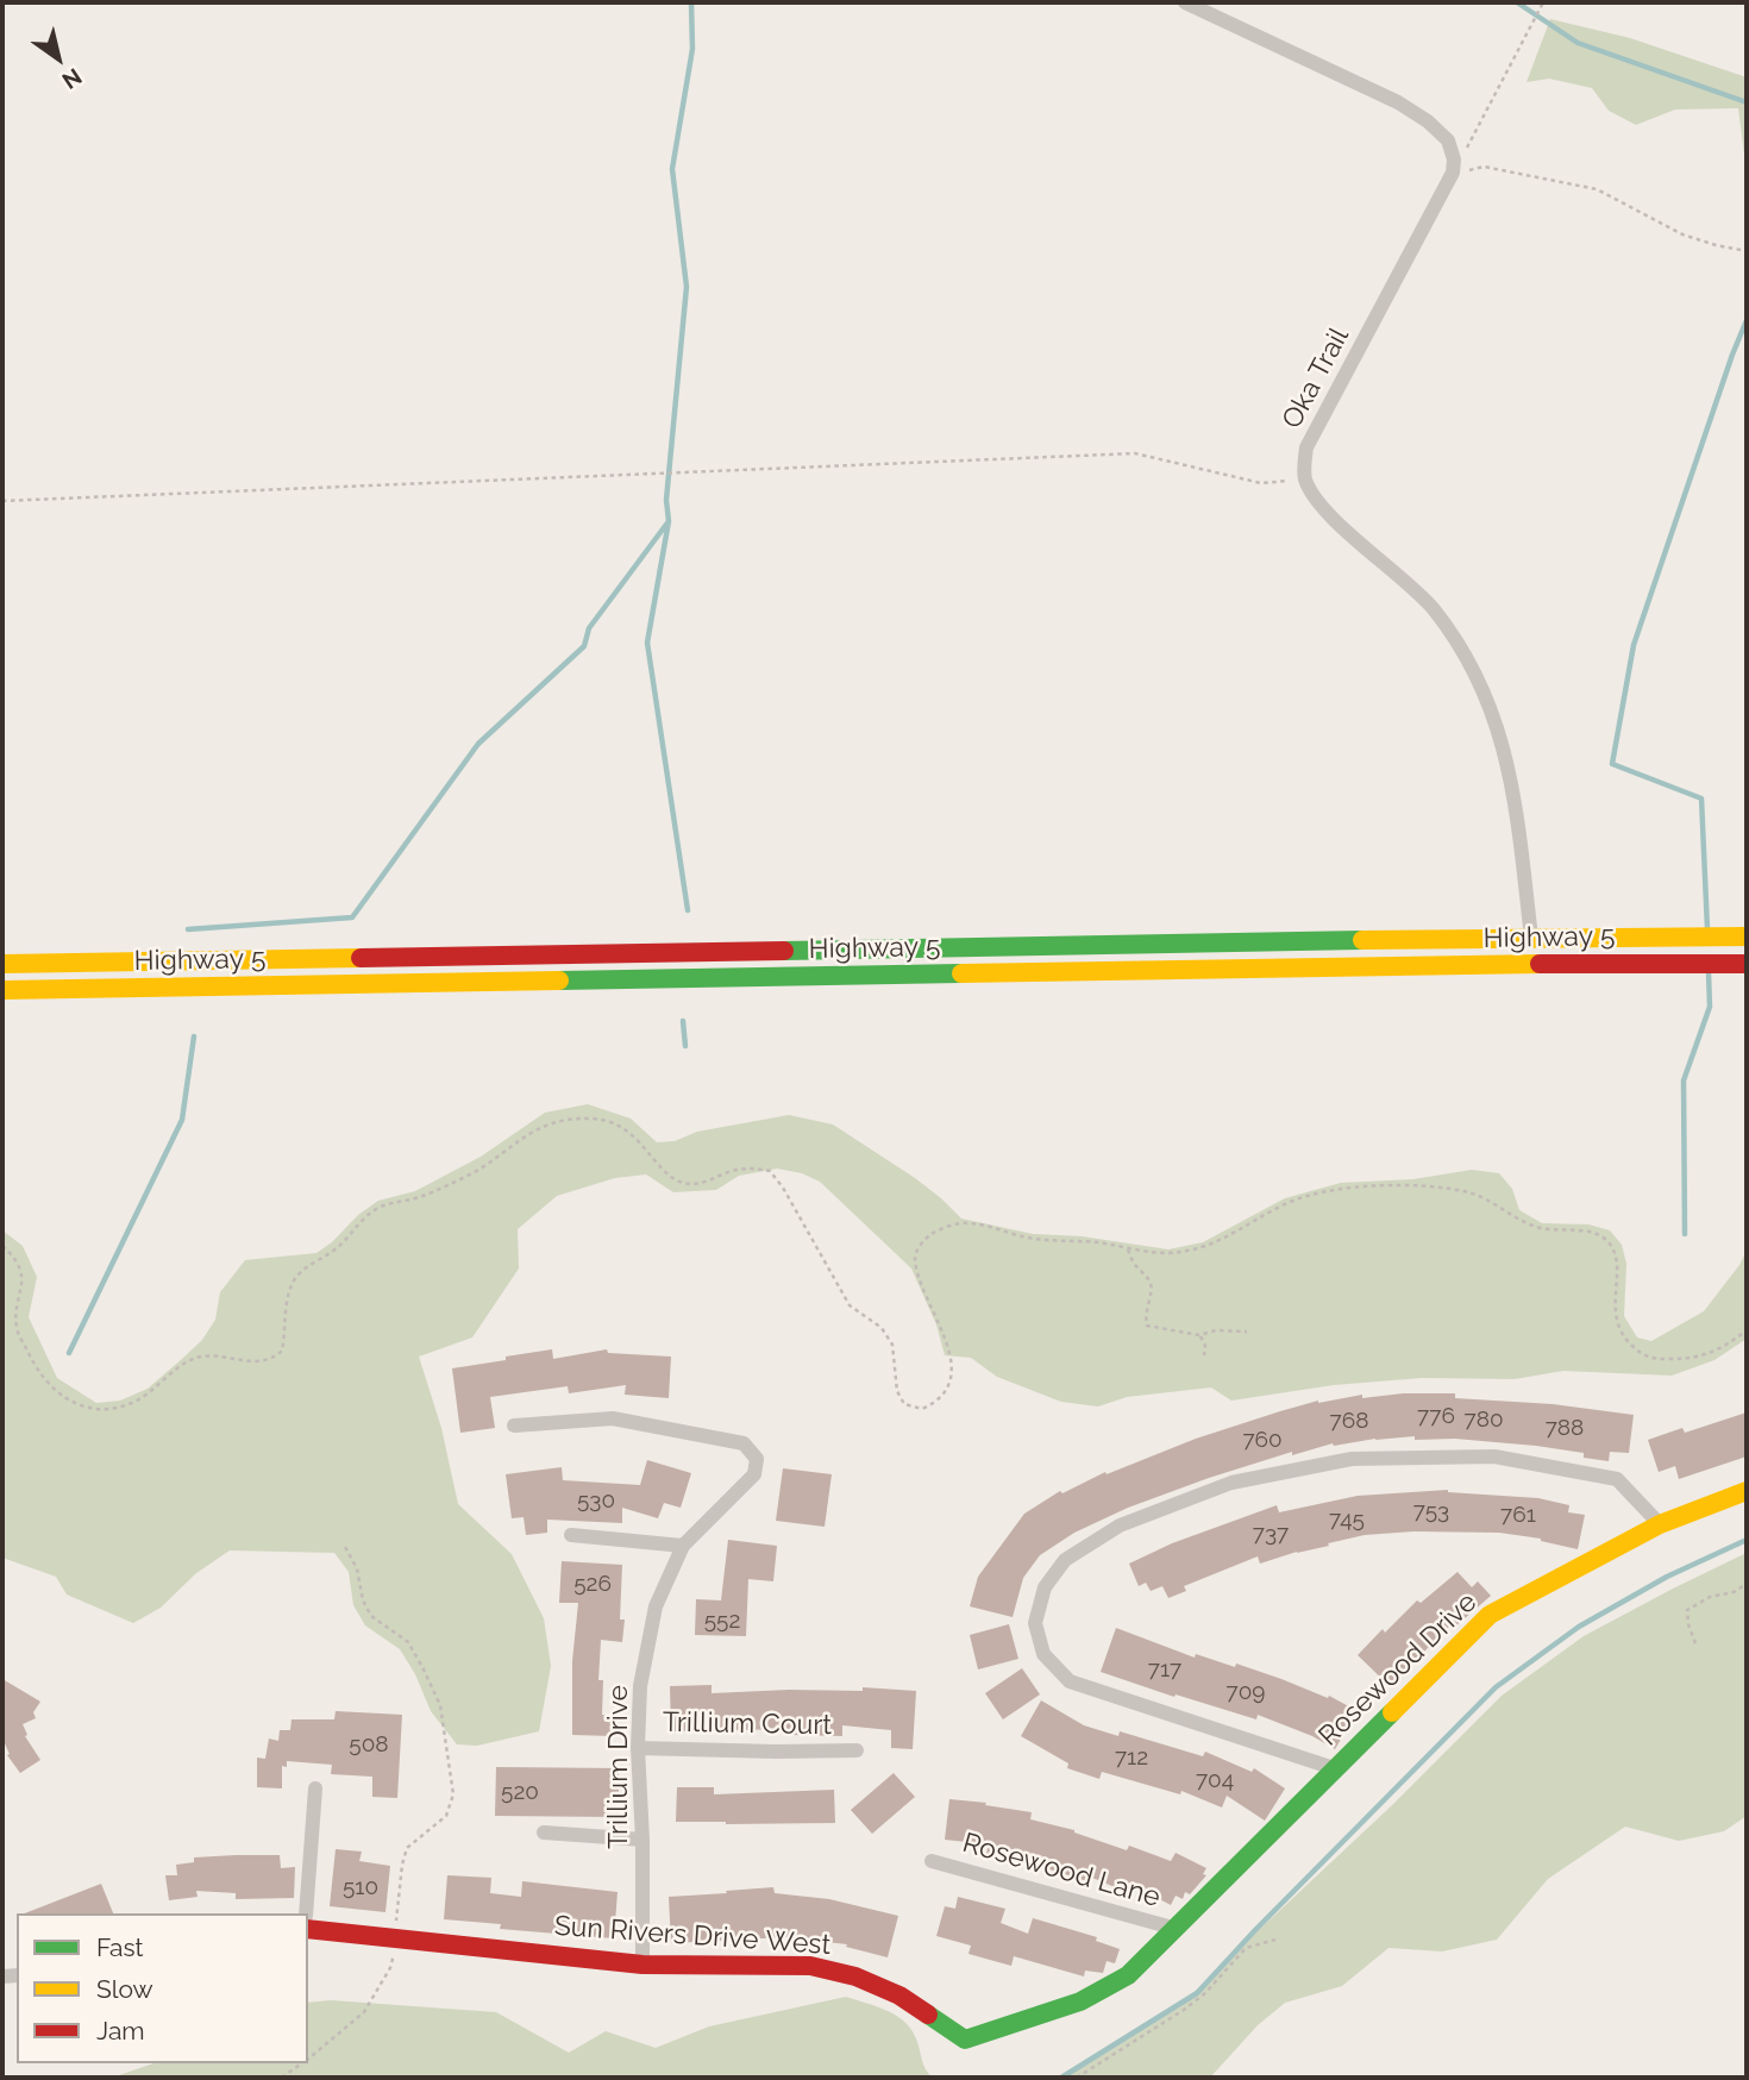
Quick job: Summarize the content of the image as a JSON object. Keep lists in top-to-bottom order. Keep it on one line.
{"streets":{"main road":["Highway 5","Rosewood Drive","Sun Rivers Drive West"],"street":["Oka Trail","Trillium Court","Trillium Drive","Rosewood Lane"]},"crossings":[["Rosewood Drive","Rosewood Lane"],["Rosewood Drive","Sun Rivers Drive West"],["Trillium Court","Trillium Drive"],["Trillium Drive","Sun Rivers Drive West"],["Rosewood Lane","Sun Rivers Drive West"]],"house_numbers":["776","780","768","788","760","530","753","761","745","737","526","552","717","709","508","712","704","520","510"],"legend":["Fast","Slow","Jam"],"north":"bottom right"}
